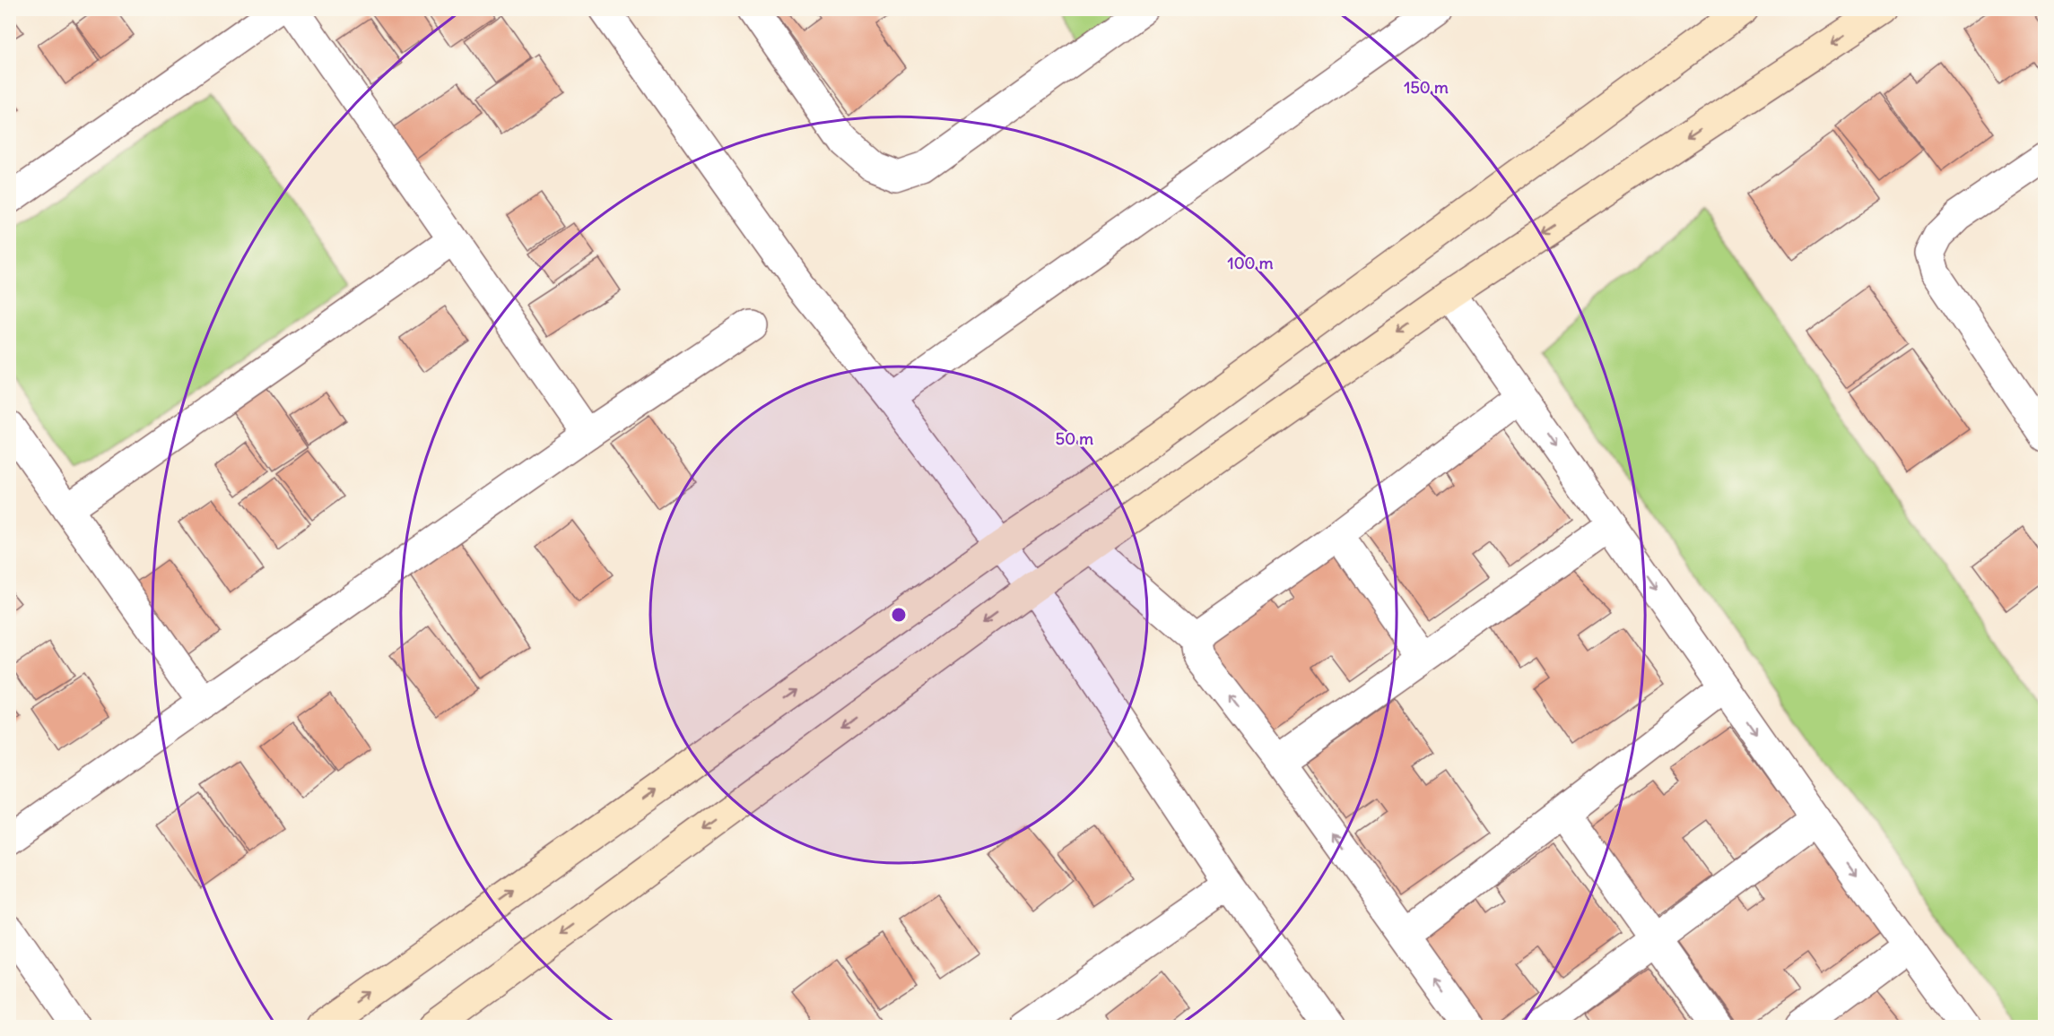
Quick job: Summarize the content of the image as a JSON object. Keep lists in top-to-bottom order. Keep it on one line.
{"rings":["150 m","100 m","50 m"]}
